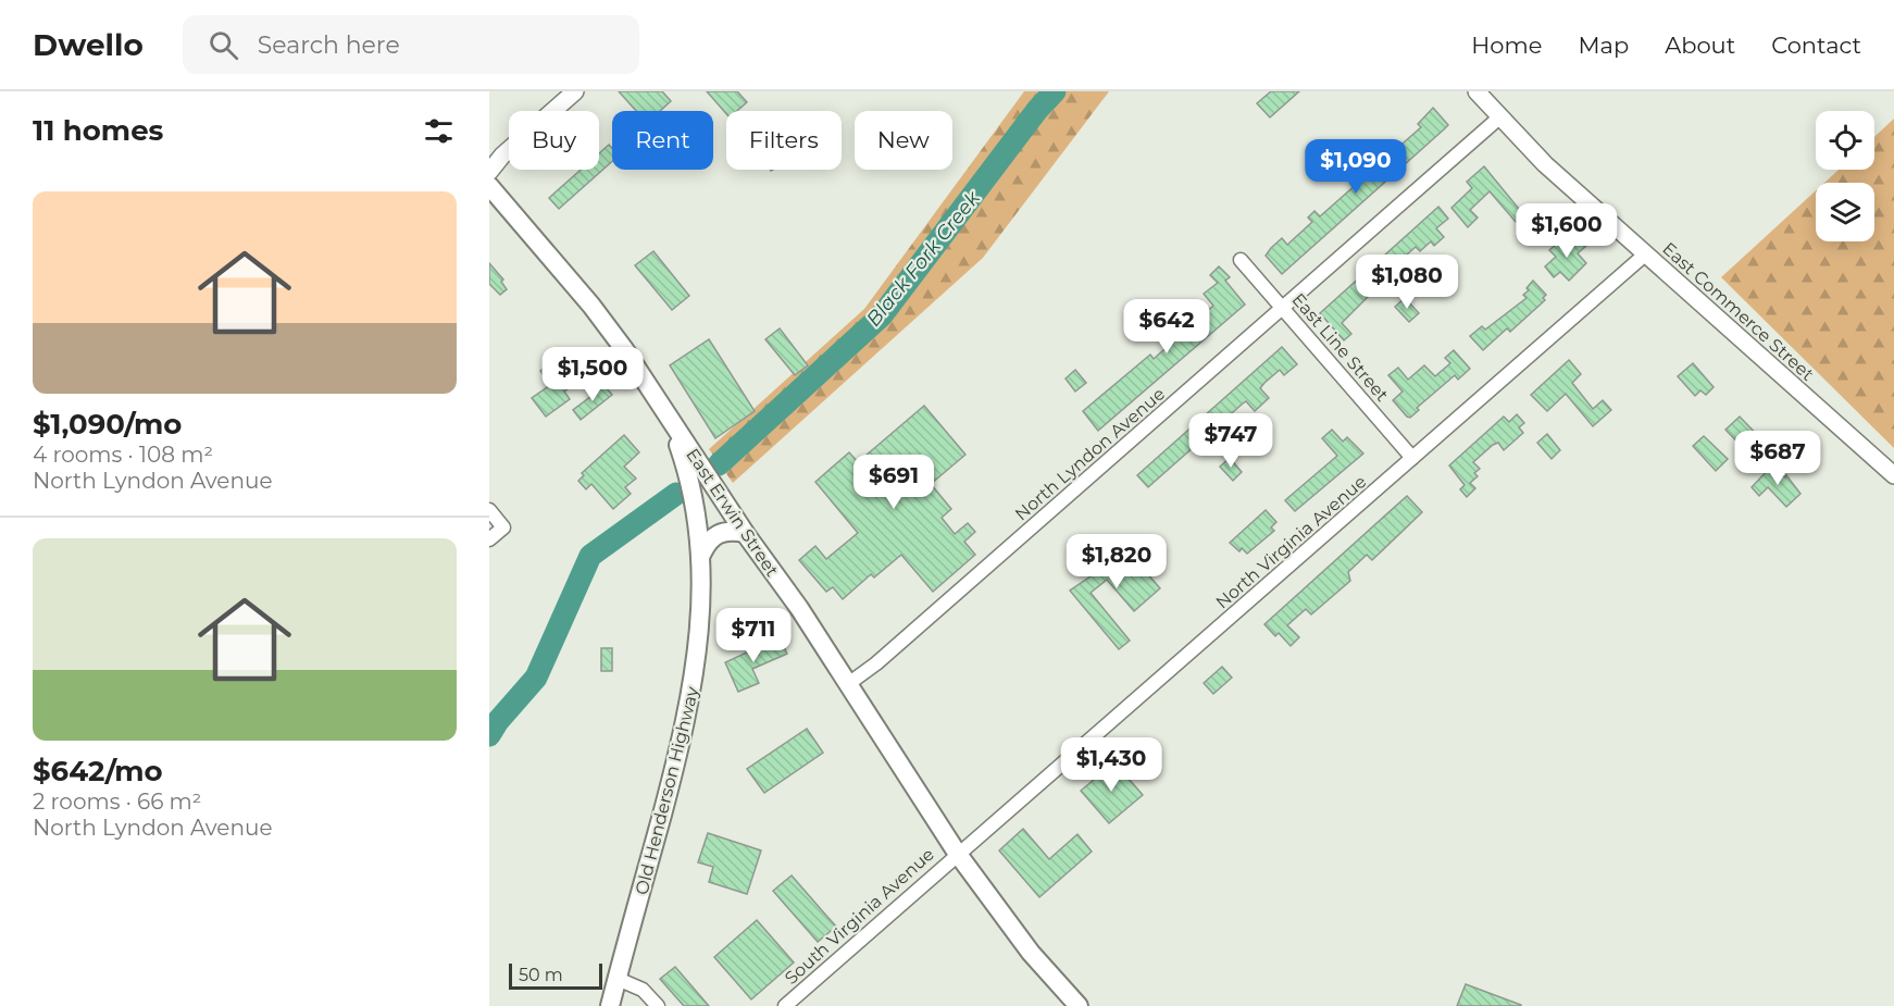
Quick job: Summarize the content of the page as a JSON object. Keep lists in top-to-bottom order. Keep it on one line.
{"streets":{"main road":["East Erwin Street","Old Henderson Highway"],"street":["East Commerce Street","East Line Street","North Lyndon Avenue","North Virginia Avenue","South Virginia Avenue"]},"crossings":[["East Commerce Street","North Lyndon Avenue"],["East Commerce Street","North Virginia Avenue"],["East Line Street","North Lyndon Avenue"],["East Line Street","North Virginia Avenue"],["North Lyndon Avenue","East Erwin Street"],["East Erwin Street","North Virginia Avenue"],["East Erwin Street","Old Henderson Highway"],["East Erwin Street","South Virginia Avenue"],["North Virginia Avenue","South Virginia Avenue"]],"water":["Black Fork Creek"],"scale_bar":"50 m","page":{"header":"Dwello","search":"Search here","nav":["Home","Map","About","Contact"],"heading":"11 homes","chip":["Buy","Rent","Filters","New"],"price":["$1,090","$1,600","$1,080","$642","$1,500","$747","$687","$691","$1,820","$711","$1,430"],"list":[{"name":"$1,090/mo","note":"4 rooms · 108 m² · North Lyndon Avenue"},{"name":"$642/mo","note":"2 rooms · 66 m² · North Lyndon Avenue"}],"scale":"50 m"}}
